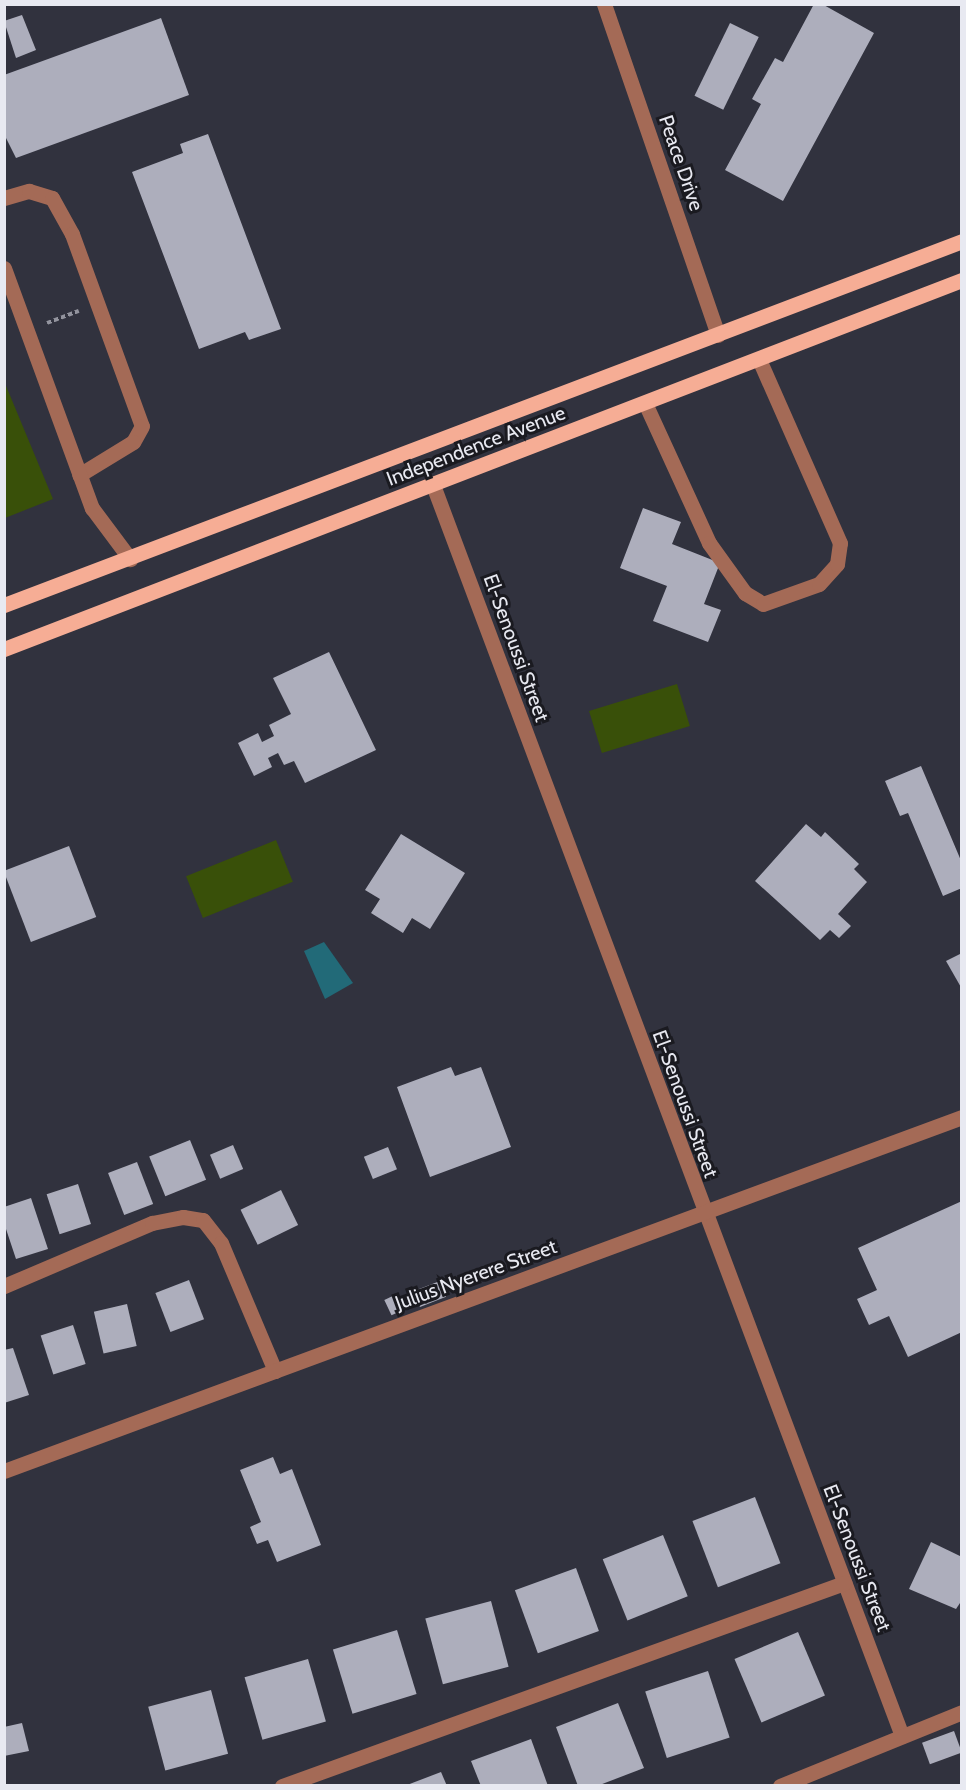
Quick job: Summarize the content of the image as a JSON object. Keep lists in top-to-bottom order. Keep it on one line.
{"streets":{"main road":["Independence Avenue"],"street":["Peace Drive","El-Senoussi Street","Julius Nyerere Street"]},"crossings":[["Peace Drive","Independence Avenue"],["Independence Avenue","El-Senoussi Street"],["El-Senoussi Street","Julius Nyerere Street"]]}
